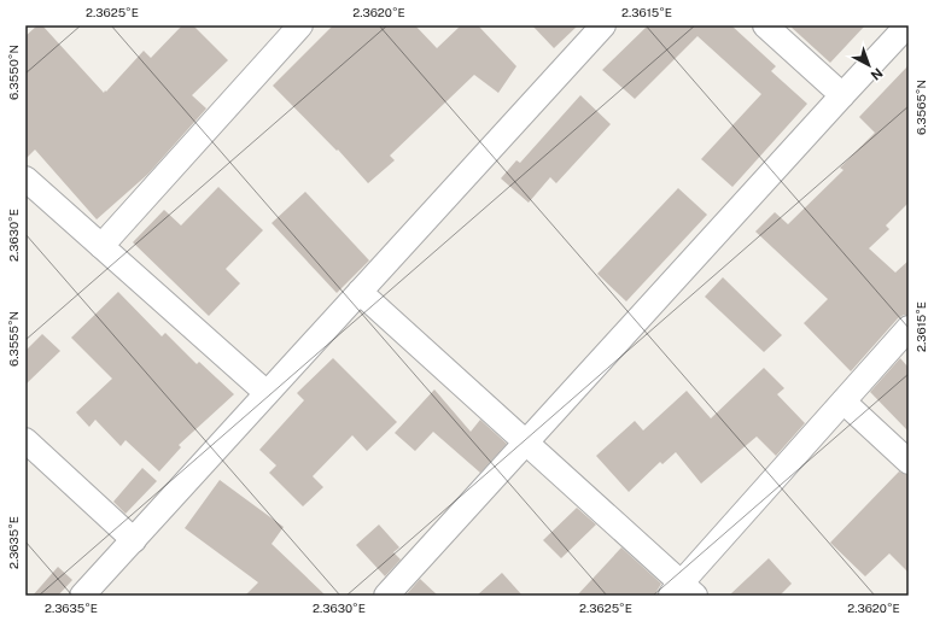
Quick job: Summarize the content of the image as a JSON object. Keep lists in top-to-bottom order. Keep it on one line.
{"north":"bottom right","coordinates":["2.3625°E","2.3620°E","2.3615°E","6.3550°N","6.3565°N","2.3630°E","6.3555°N","2.3635°E"]}
